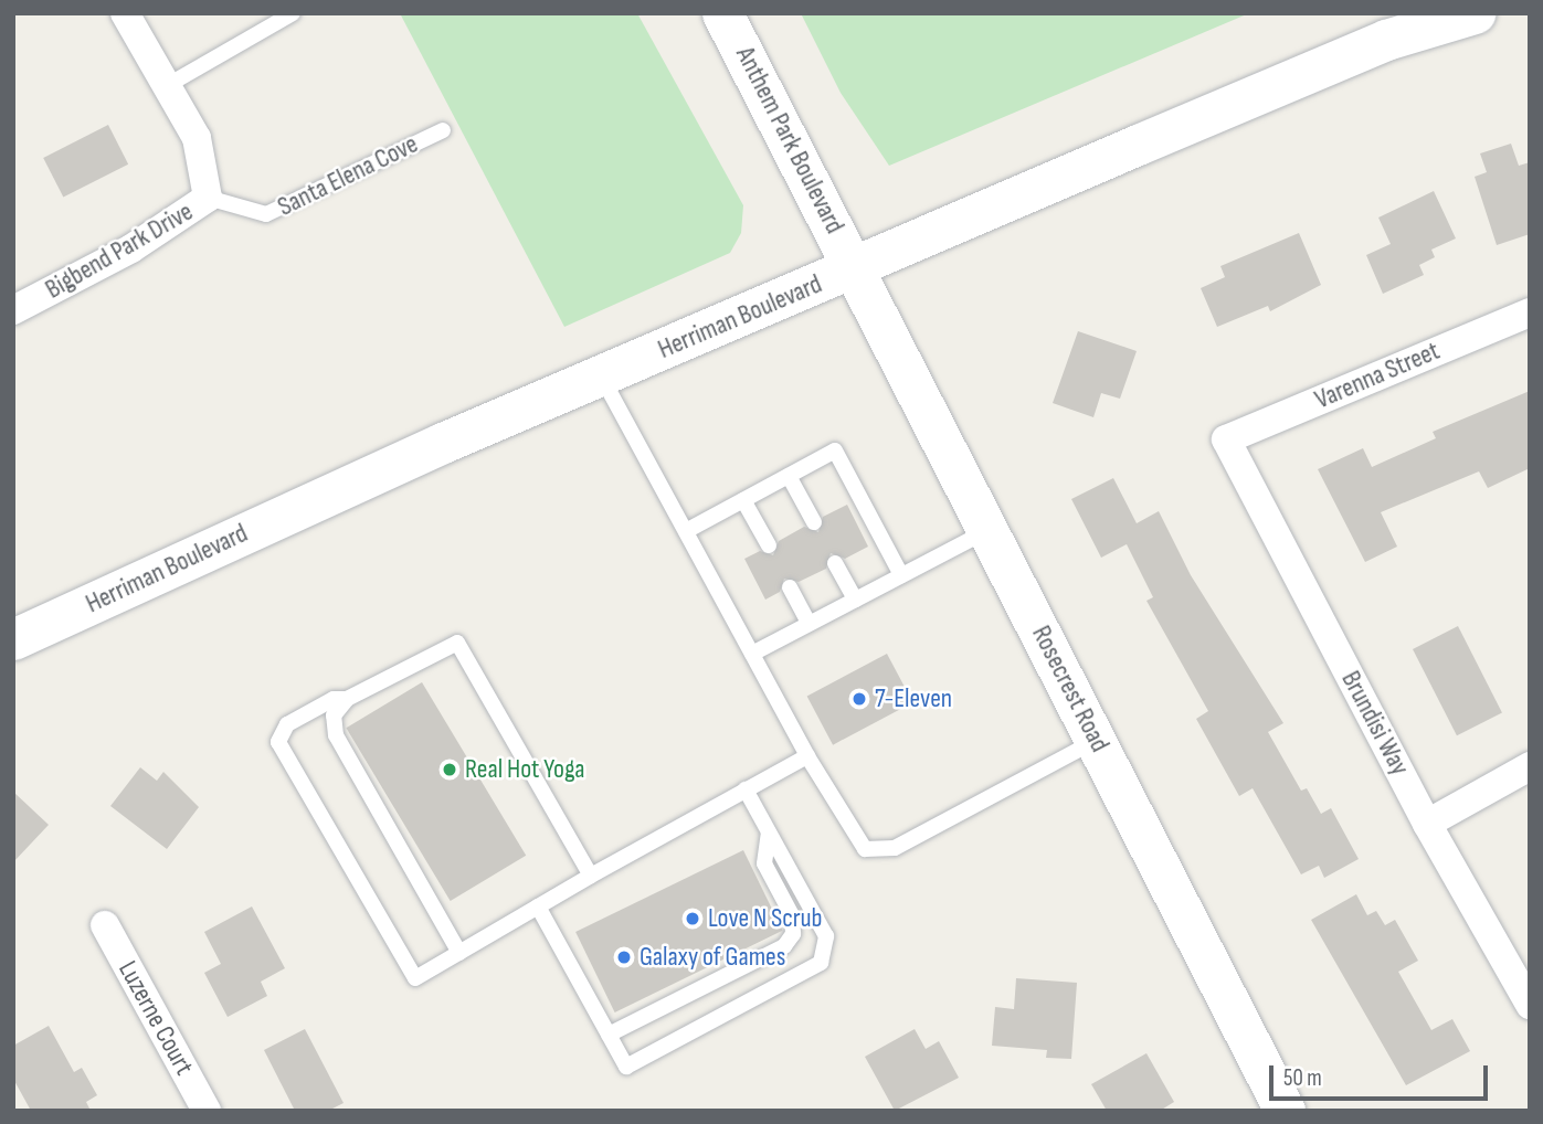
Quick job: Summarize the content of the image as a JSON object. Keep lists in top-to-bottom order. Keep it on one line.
{"streets":{"main road":["Anthem Park Boulevard","Herriman Boulevard","Rosecrest Road"],"street":["Bigbend Park Drive","Varenna Street","Brundisi Way","Luzerne Court"],"lane":["Santa Elena Cove"]},"crossings":[["Anthem Park Boulevard","Herriman Boulevard"],["Anthem Park Boulevard","Rosecrest Road"],["Santa Elena Cove","Bigbend Park Drive"],["Herriman Boulevard","Rosecrest Road"],["Varenna Street","Brundisi Way"]],"places":["7-Eleven","Real Hot Yoga","Love N Scrub","Galaxy of Games"],"scale_bar":"50 m"}
